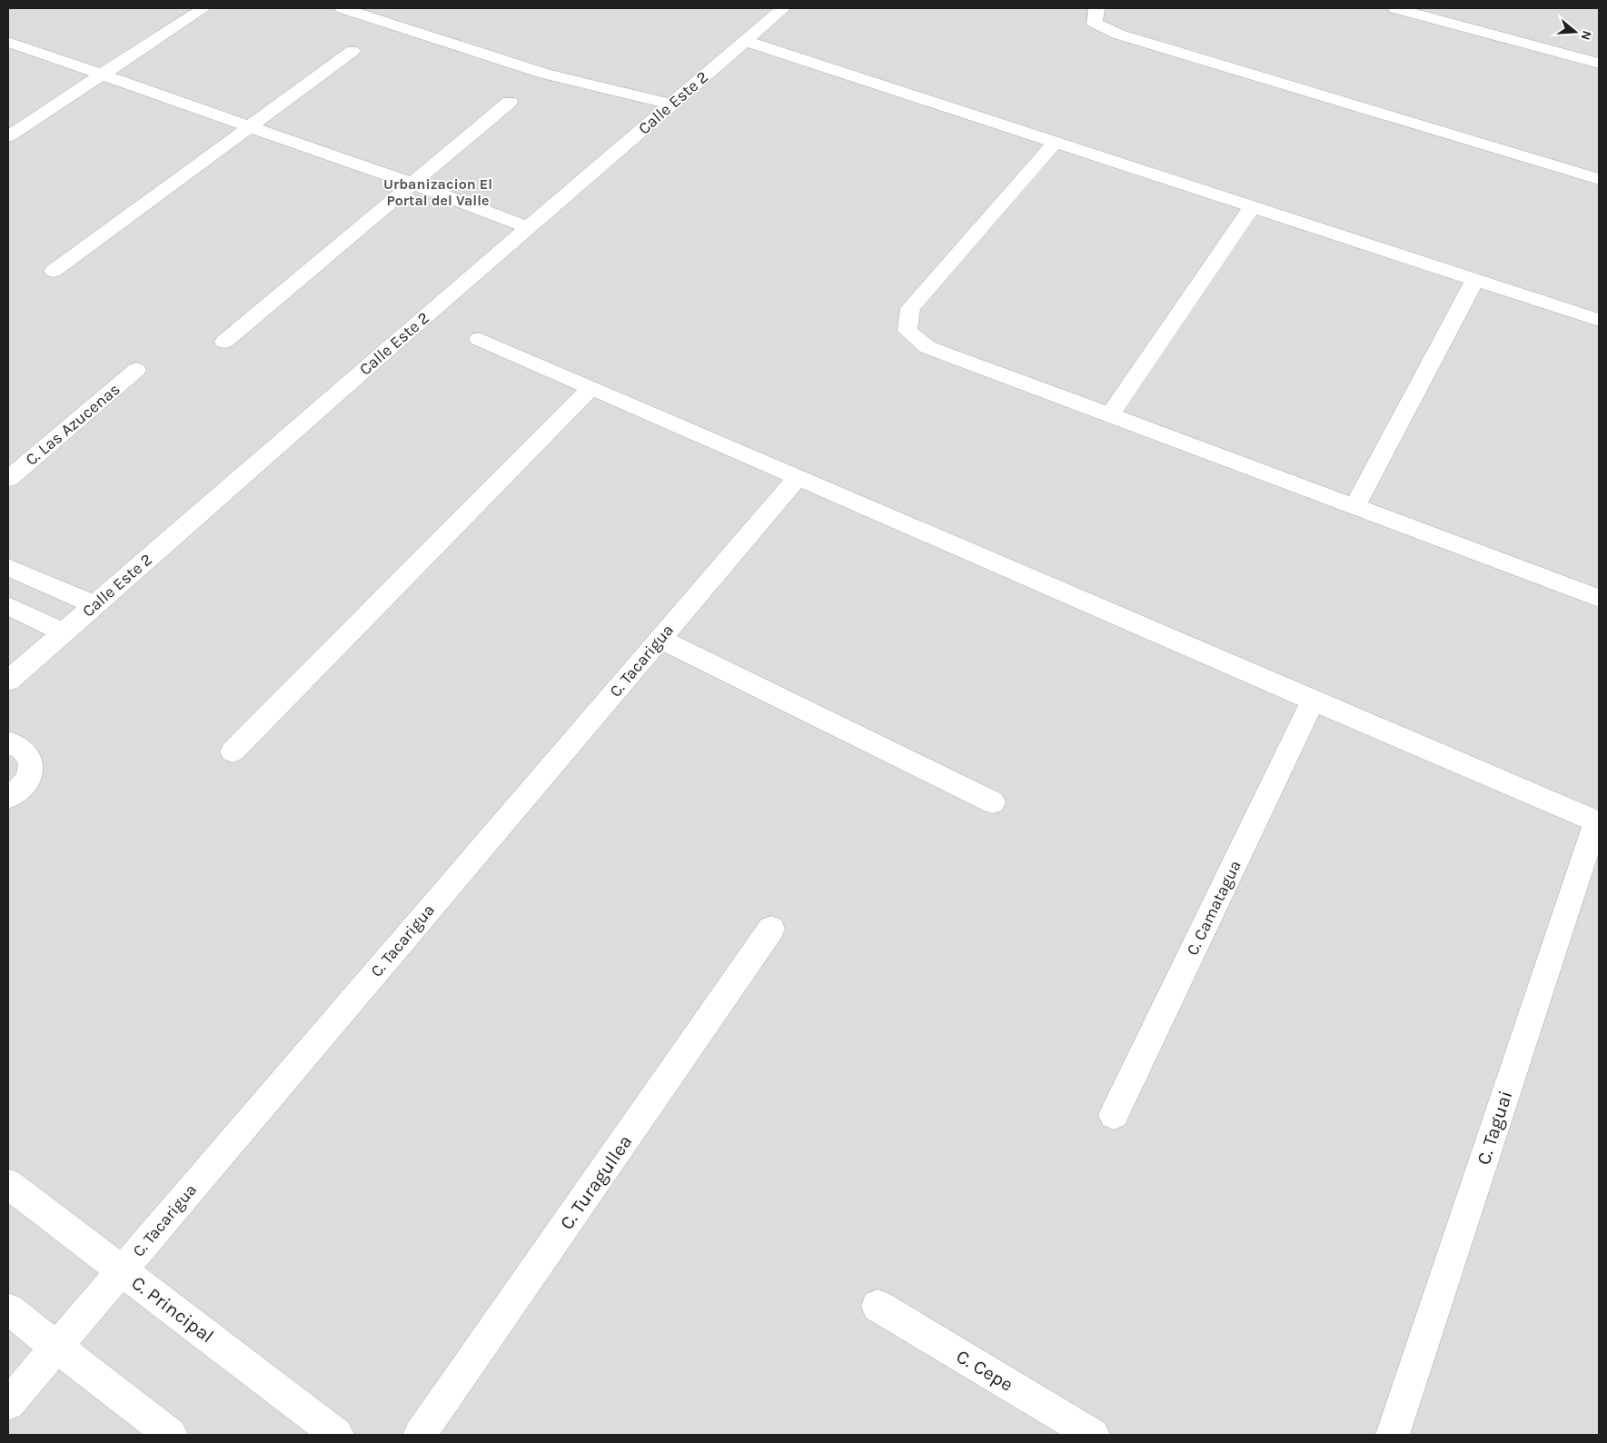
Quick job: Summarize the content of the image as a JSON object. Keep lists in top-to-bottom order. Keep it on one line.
{"streets":{"street":["Calle Este 2","C. Las Azucenas","C. Tacarigua","C. Camatagua","C. Taguai","C. Turagullea","C. Principal","C. Cepe"]},"crossings":[["C. Tacarigua","C. Principal"]],"districts":["Urbanizacion El Portal del Valle"],"north":"right"}
